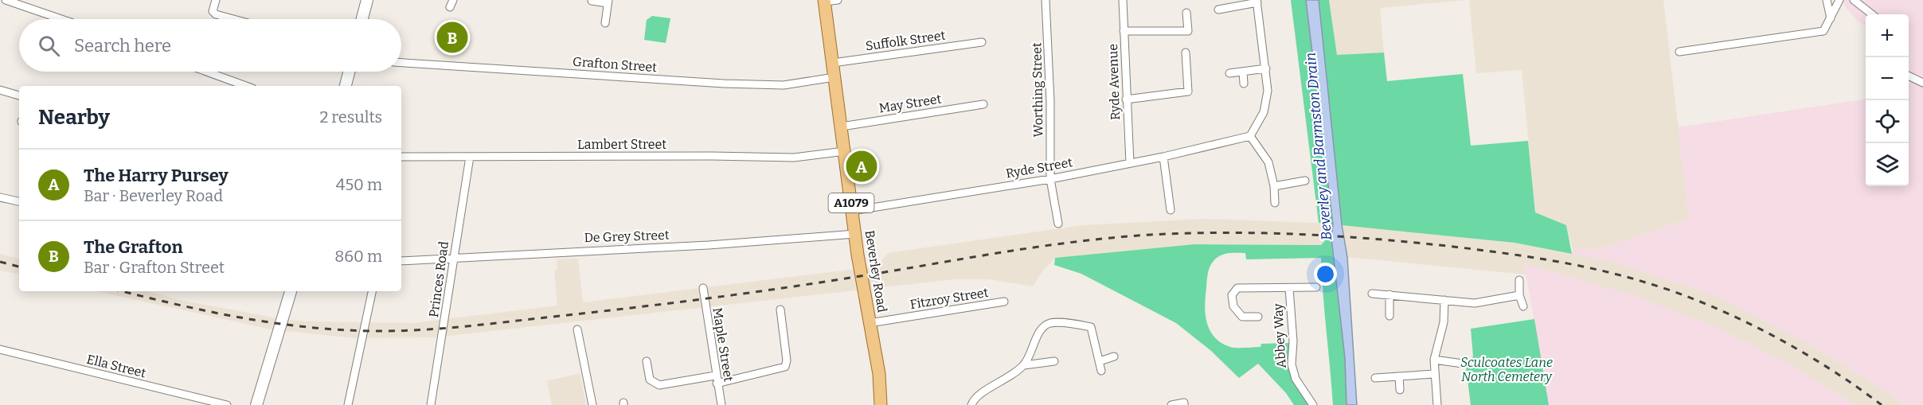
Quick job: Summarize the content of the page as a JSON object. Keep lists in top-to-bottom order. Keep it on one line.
{"streets":{"main road":["A1079","Beverley Road"],"street":["Suffolk Street","Grafton Street","Ryde Avenue","Worthing Street","May Street","Lambert Street","Ryde Street","De Grey Street","Princes Road","Fitzroy Street","Abbey Way","Maple Street","Ella Street"]},"crossings":[["Suffolk Street","Beverley Road"],["Grafton Street","Beverley Road"],["Ryde Avenue","Ryde Street"],["Worthing Street","Ryde Street"],["May Street","Beverley Road"],["Lambert Street","Beverley Road"],["Lambert Street","Princes Road"],["Ryde Street","Beverley Road"],["De Grey Street","Beverley Road"],["De Grey Street","Princes Road"],["Beverley Road","Fitzroy Street"]],"water":["Beverley and Barmston Drain"],"parks":["Sculcoates Lane North Cemetery"],"page":{"map_buttons":["+","−"],"search":"Search here","pins":["B","A"],"heading":["Nearby","2 results"],"list":[{"mark":"A","name":"The Harry Pursey","note":"Bar · Beverley Road","value":"450 m"},{"mark":"B","name":"The Grafton","note":"Bar · Grafton Street","value":"860 m"}]}}
